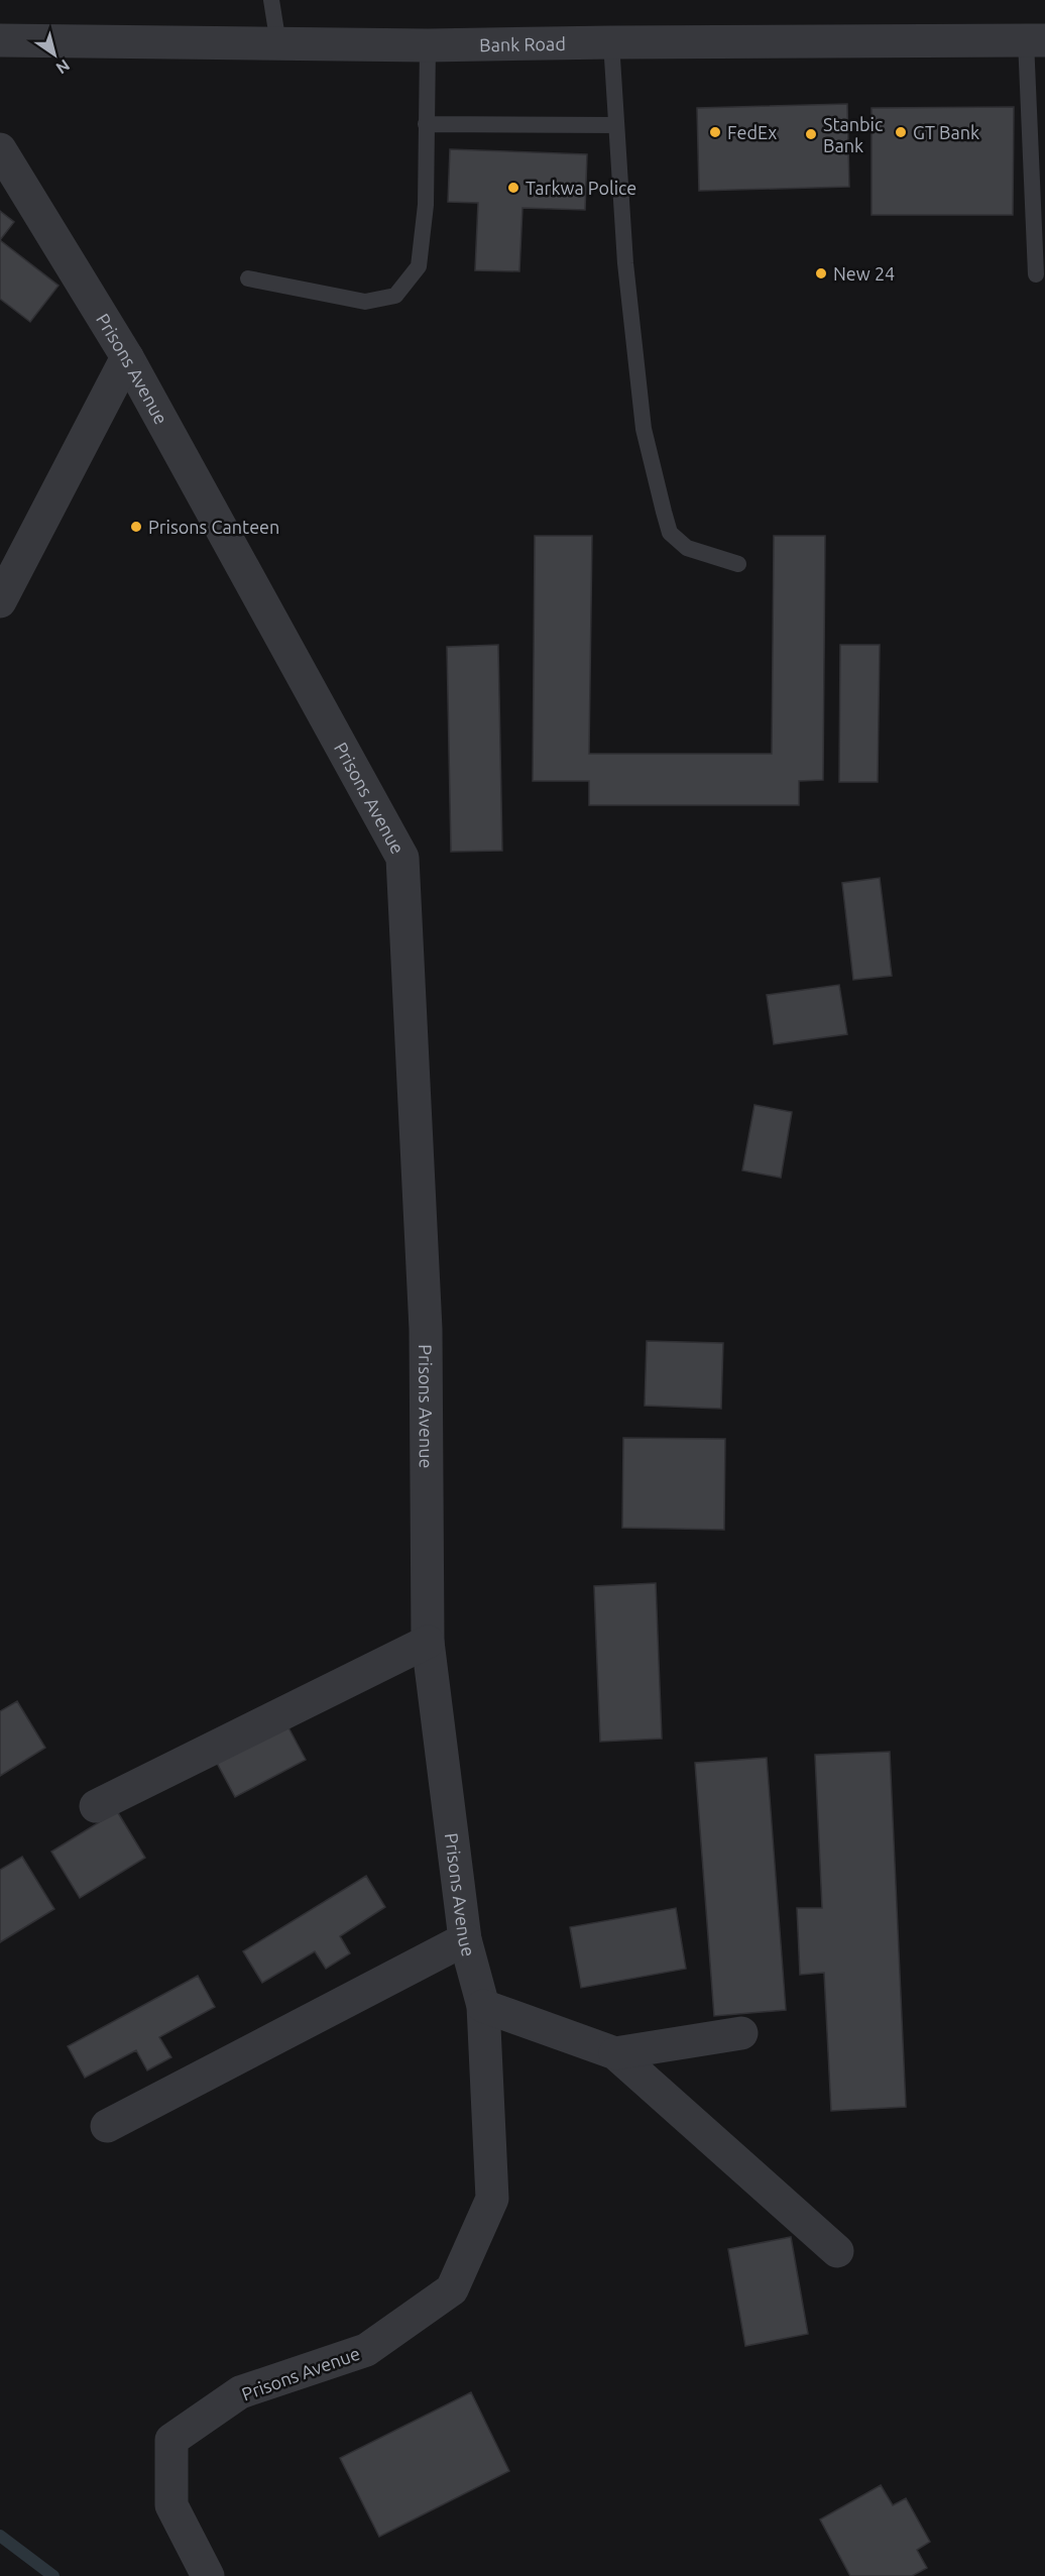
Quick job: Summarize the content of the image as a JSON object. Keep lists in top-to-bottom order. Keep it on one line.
{"streets":{"street":["Bank Road","Prisons Avenue"]},"places":["FedEx","GT Bank","Stanbic Bank","Tarkwa Police","New 24","Prisons Canteen"],"north":"bottom right"}
